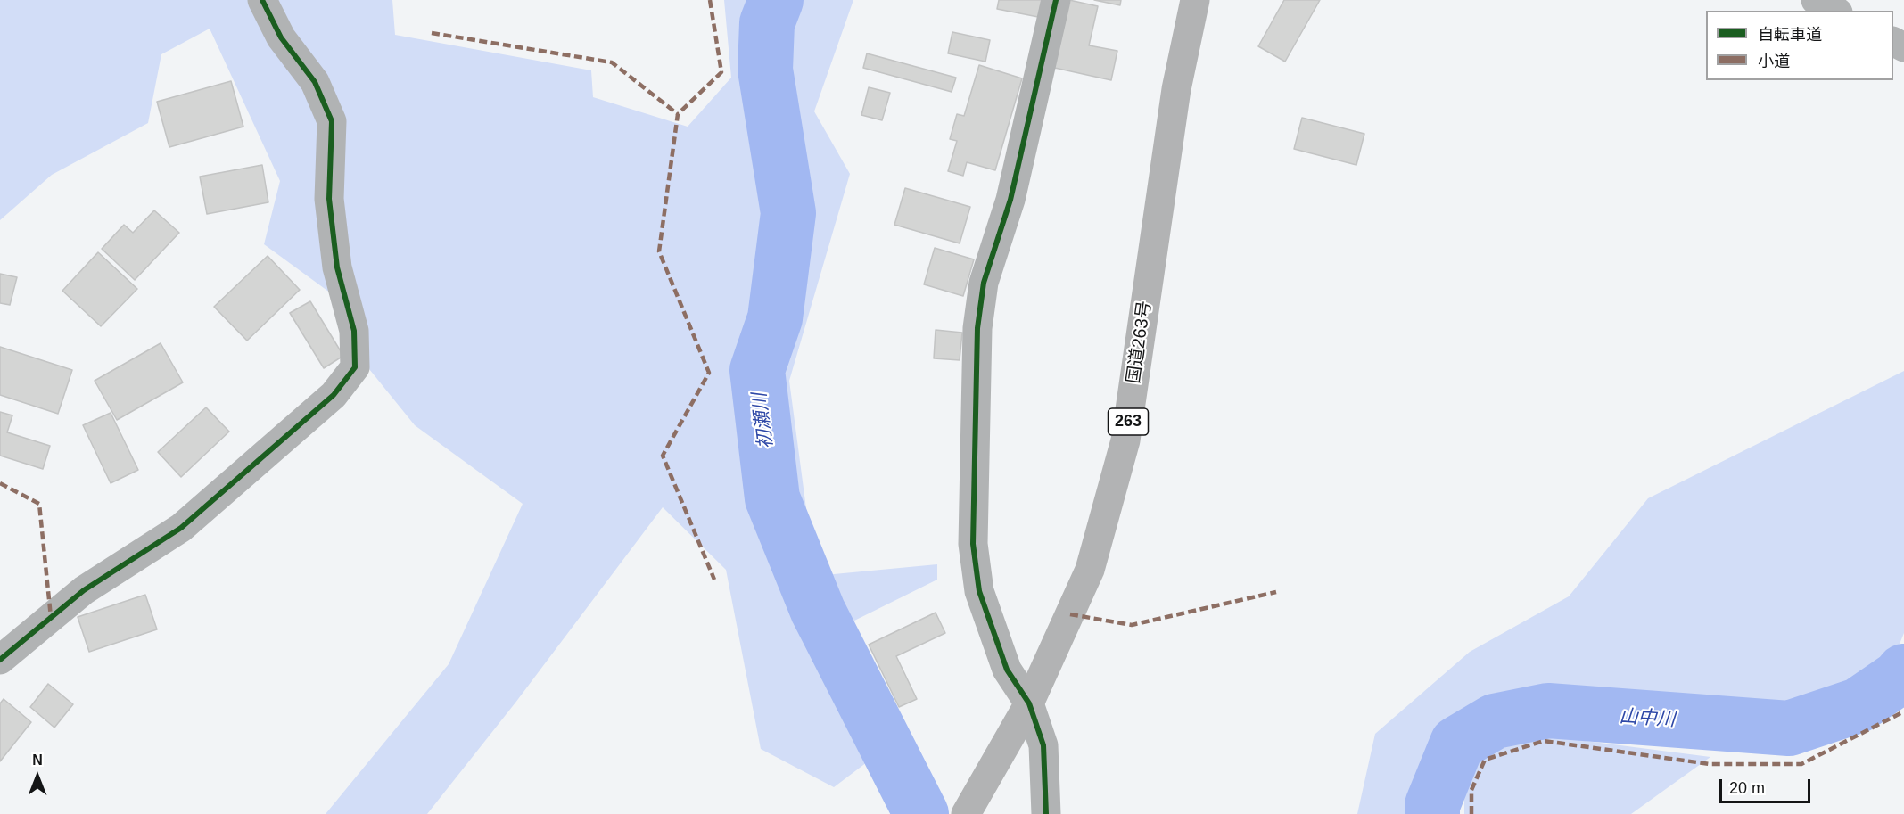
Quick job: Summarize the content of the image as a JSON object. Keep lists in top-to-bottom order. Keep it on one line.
{"streets":{"highway":["国道263号","263"]},"water":["初瀬川","山中川"],"legend":["自転車道","小道"],"scale_bar":"20 m","north":"top"}
